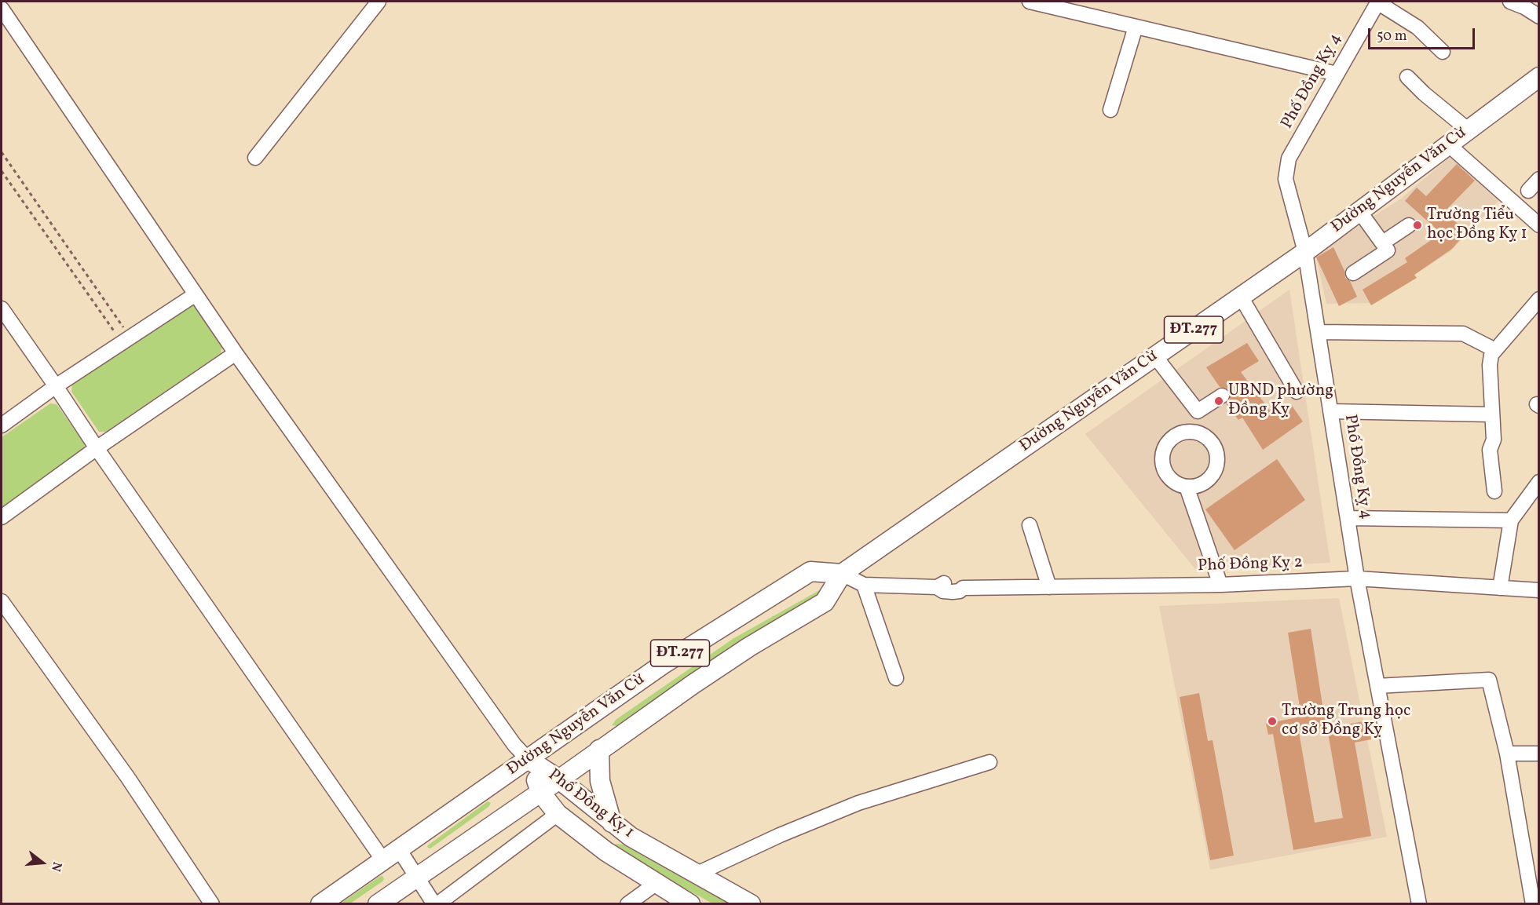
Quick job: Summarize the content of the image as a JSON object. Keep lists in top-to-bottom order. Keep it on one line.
{"streets":{"main road":["Đường Nguyễn Văn Cừ","ĐT.277","Phố Đồng Kỵ 1"],"street":["Phố Đồng Kỵ 4","Phố Đồng Kỵ 2"]},"crossings":[["Phố Đồng Kỵ 4","Đường Nguyễn Văn Cừ"],["Phố Đồng Kỵ 4","Phố Đồng Kỵ 2"],["Đường Nguyễn Văn Cừ","Phố Đồng Kỵ 2"],["Đường Nguyễn Văn Cừ","Phố Đồng Kỵ 1"]],"places":["Trường Tiểu học Đồng Kỵ 1","UBND phường Đồng Kỵ","Trường Trung học cơ sở Đồng Kỵ"],"scale_bar":"50 m","north":"right"}
